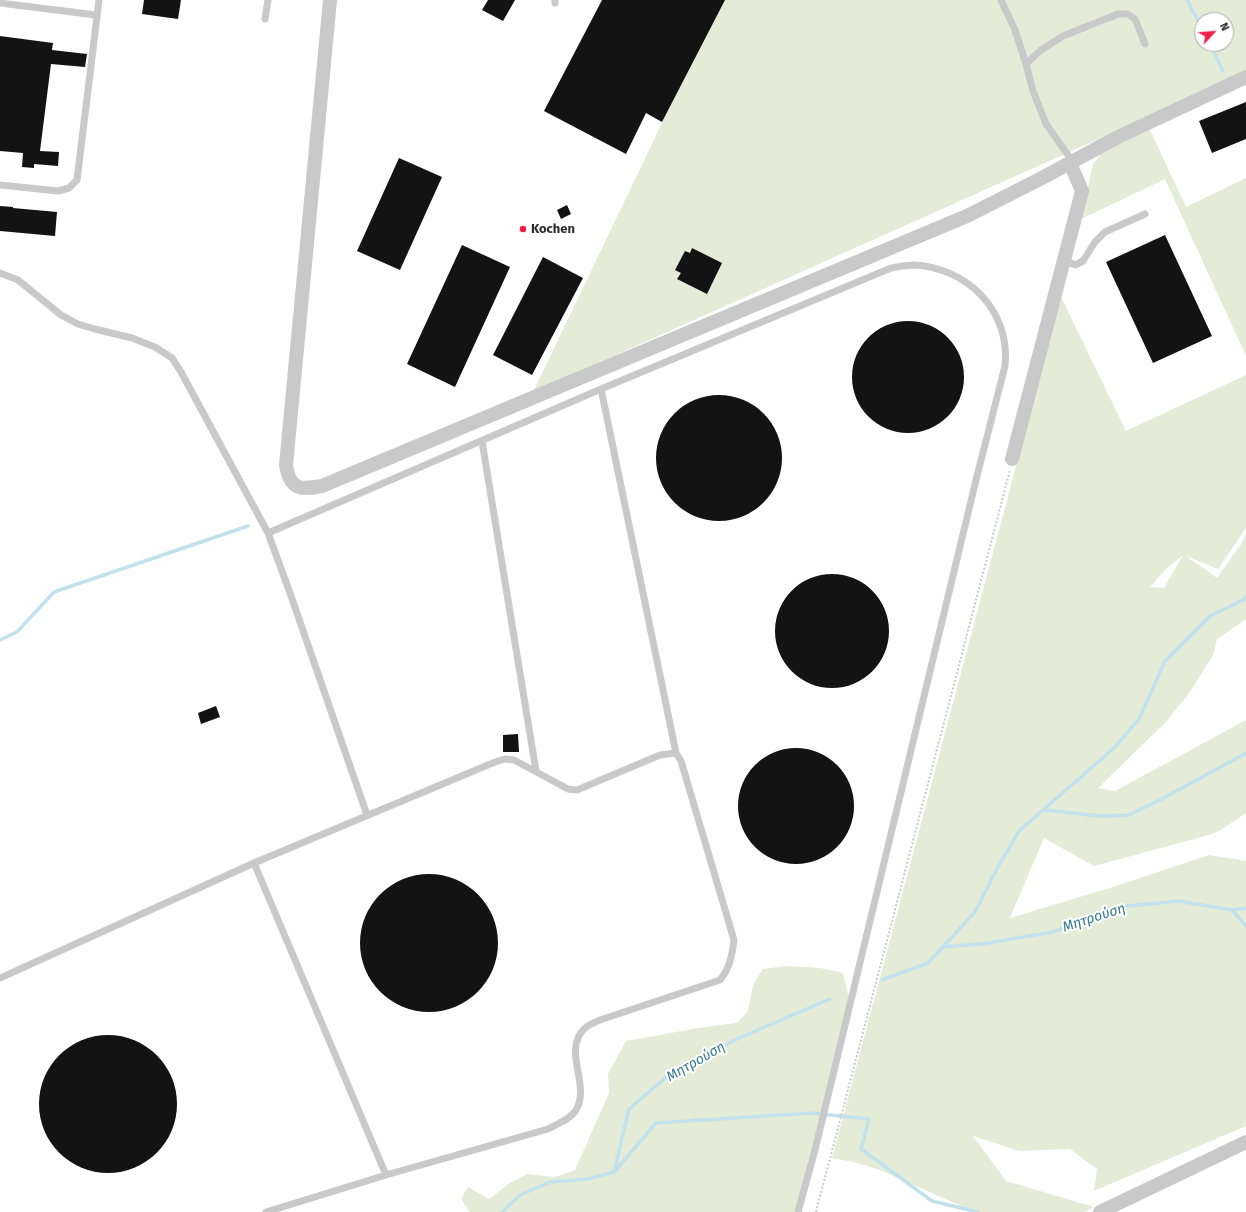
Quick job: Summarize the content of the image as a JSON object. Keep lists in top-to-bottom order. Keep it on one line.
{"water":["Μητρούση"],"places":["Kochen"],"north":"top right"}
